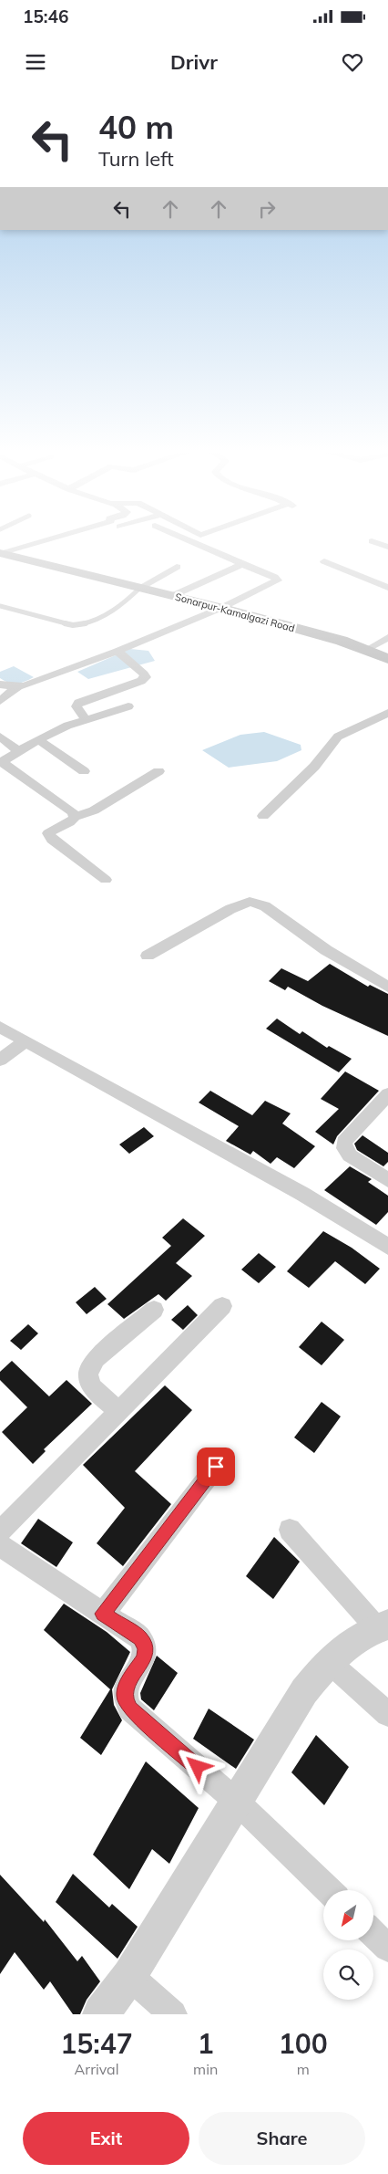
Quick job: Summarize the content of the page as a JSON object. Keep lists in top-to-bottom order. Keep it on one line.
{"streets":{"main road":["Sonarpur-Kamalgazi Road"]},"north":"bottom left","page":{"status":"15:46","header":"Drivr","turn":["40 m","Turn left"],"eta":["15:47","Arrival","1","min","100","m"],"buttons":["Exit","Share"]}}
